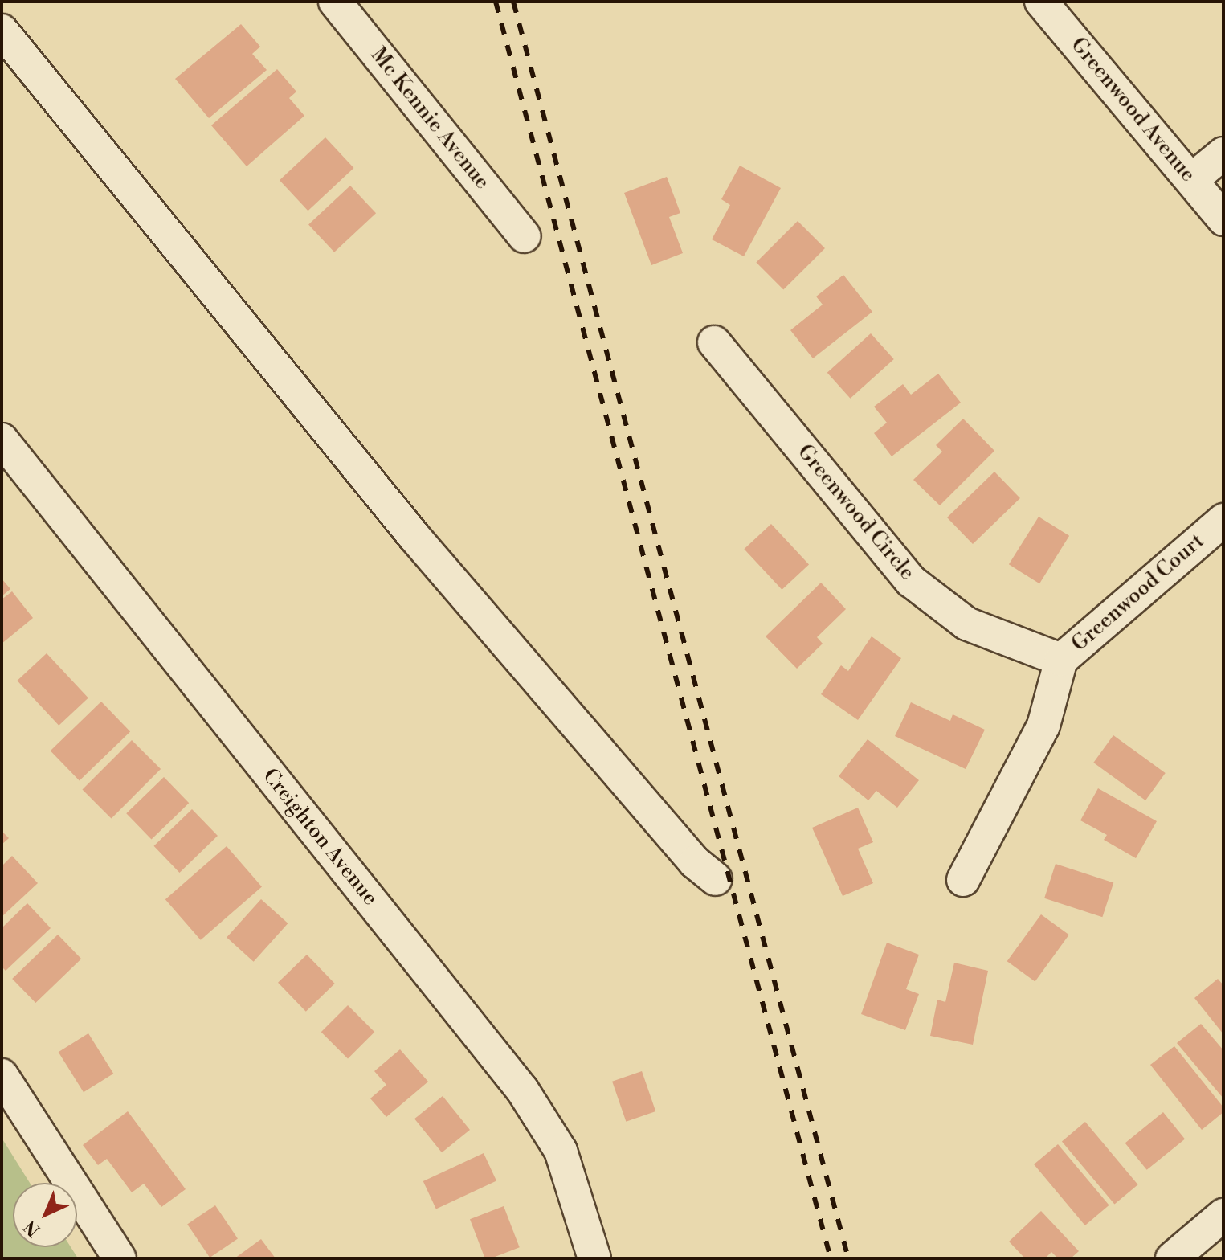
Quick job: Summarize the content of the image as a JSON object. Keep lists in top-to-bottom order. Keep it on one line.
{"streets":{"street":["Greenwood Avenue","Mc Kennie Avenue","Greenwood Circle","Greenwood Court","Creighton Avenue"]},"crossings":[["Greenwood Circle","Greenwood Court"]],"north":"bottom left"}
